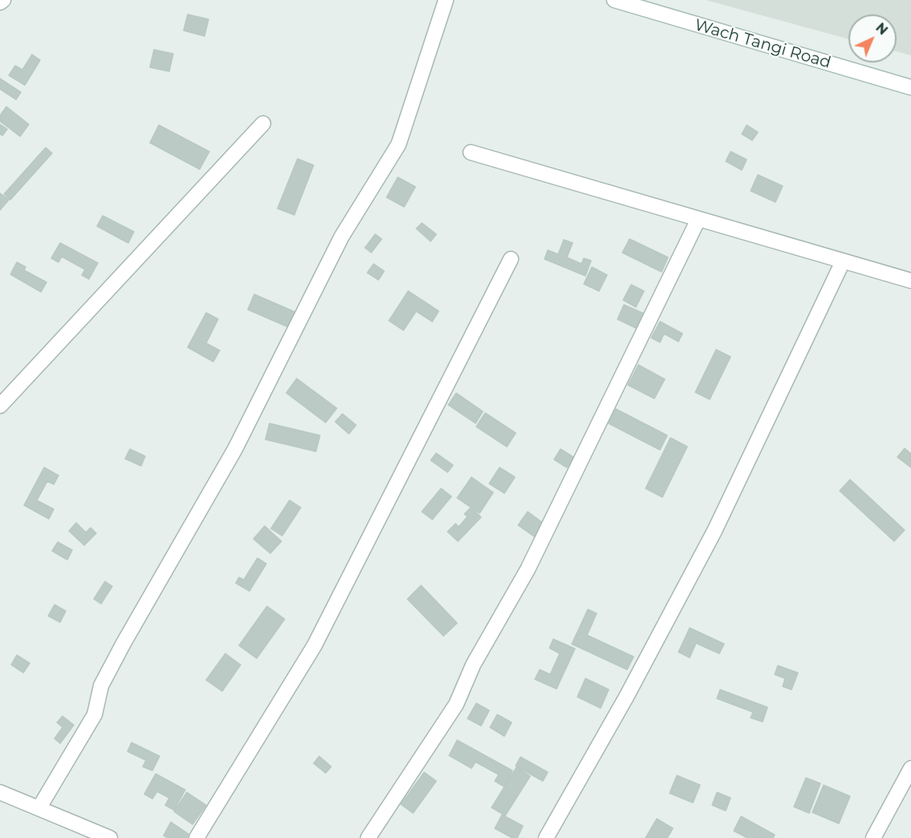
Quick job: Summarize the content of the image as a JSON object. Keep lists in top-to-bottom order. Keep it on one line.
{"streets":{"street":["Wach Tangi Road"]},"north":"top right"}
